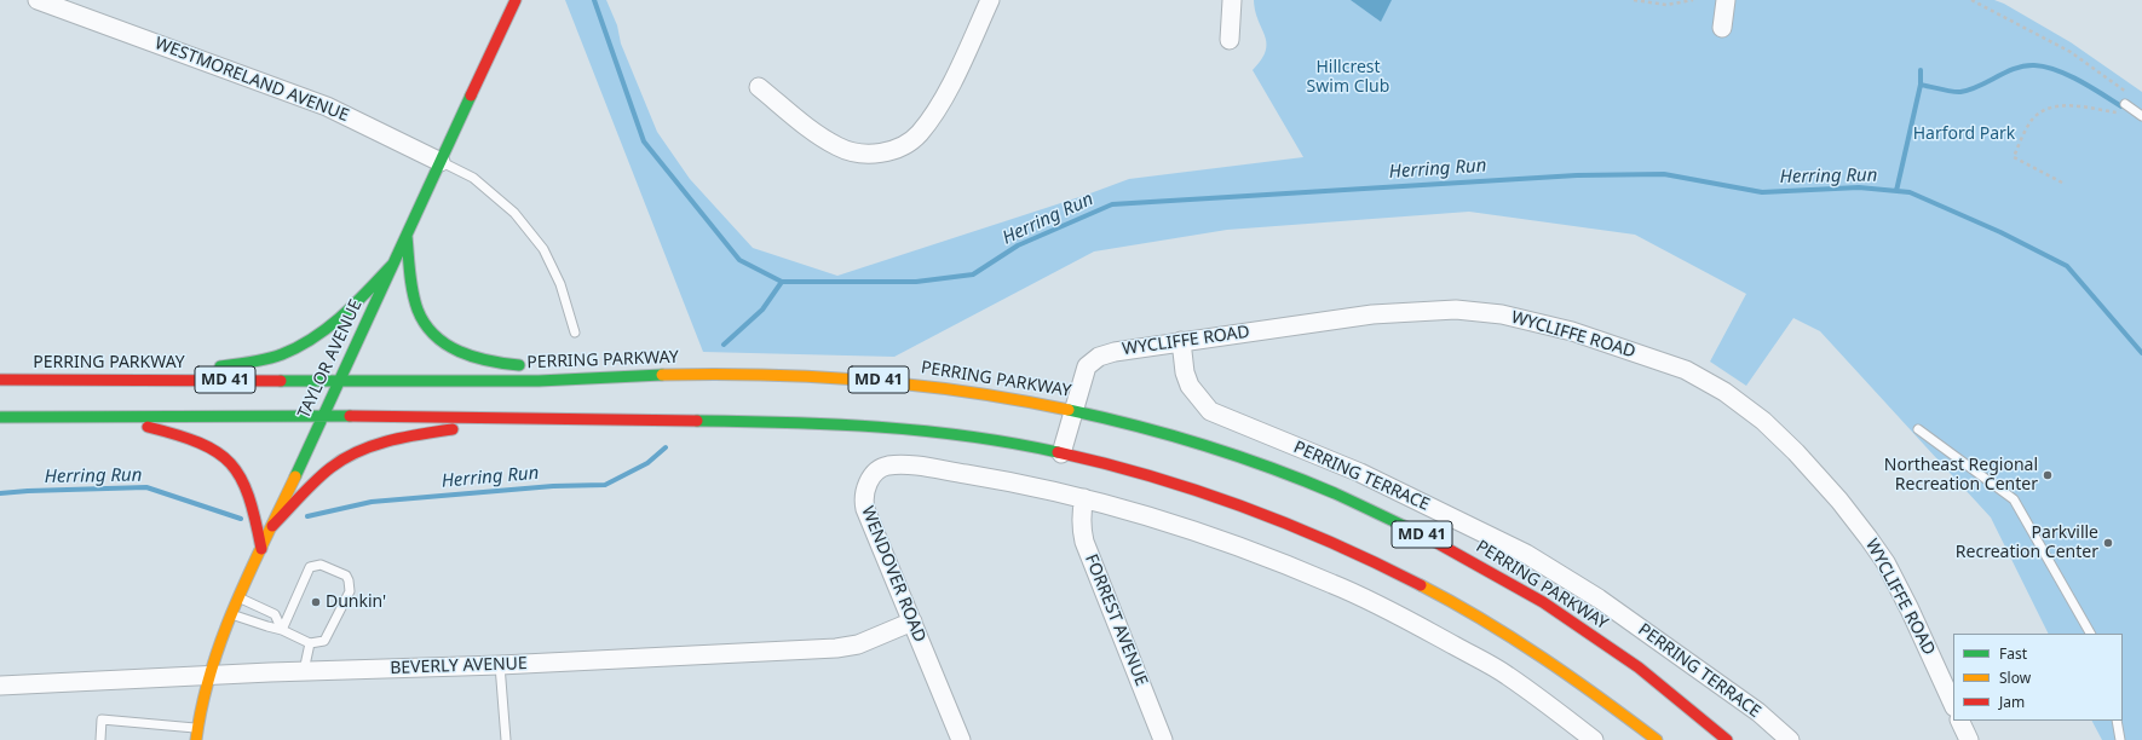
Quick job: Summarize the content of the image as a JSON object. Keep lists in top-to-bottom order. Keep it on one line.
{"streets":{"main road":["TAYLOR AVENUE","PERRING PARKWAY","MD 41"],"street":["WESTMORELAND AVENUE","WYCLIFFE ROAD","PERRING TERRACE","WENDOVER ROAD","FORREST AVENUE","BEVERLY AVENUE"]},"crossings":[["WESTMORELAND AVENUE","TAYLOR AVENUE"],["WYCLIFFE ROAD","PERRING PARKWAY"],["WYCLIFFE ROAD","MD 41"],["WYCLIFFE ROAD","PERRING TERRACE"],["TAYLOR AVENUE","PERRING PARKWAY"],["TAYLOR AVENUE","MD 41"],["TAYLOR AVENUE","BEVERLY AVENUE"],["WENDOVER ROAD","FORREST AVENUE"],["WENDOVER ROAD","BEVERLY AVENUE"]],"water":["Herring Run"],"parks":["Hillcrest Swim Club","Harford Park"],"places":["Northeast Regional Recreation Center","Parkville Recreation Center","Dunkin'"],"legend":["Fast","Slow","Jam"]}
